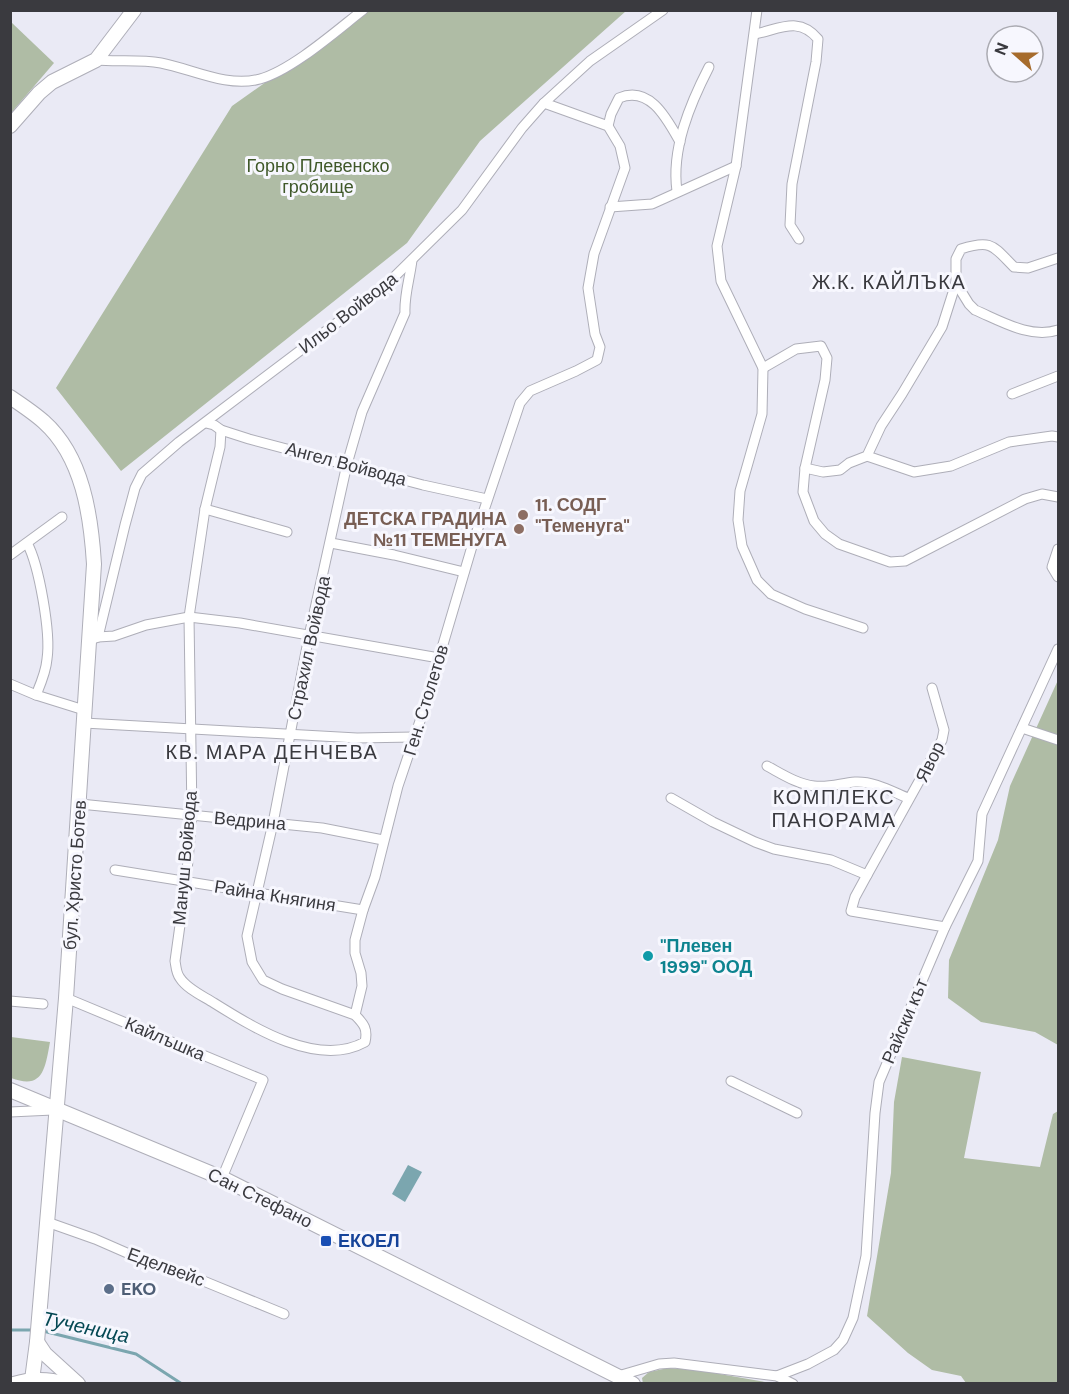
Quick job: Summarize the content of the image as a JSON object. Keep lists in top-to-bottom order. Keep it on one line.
{"streets":{"main road":["бул. Христо Ботев","Сан Стефано"],"street":["Ильо Войвода","Ангел Войвода","Страхил Войвода","Ген. Столетов","Явор","Ведрина","Мануш Войвода","Райна Княгиня","Райски кът","Кайлъшка","Еделвейс"]},"crossings":[["Ильо Войвода","Ангел Войвода"],["Ильо Войвода","Страхил Войвода"],["Ильо Войвода","бул. Христо Ботев"],["Ангел Войвода","Страхил Войвода"],["Ангел Войвода","Ген. Столетов"],["Ангел Войвода","Мануш Войвода"],["Страхил Войвода","Ген. Столетов"],["Страхил Войвода","Ведрина"],["Страхил Войвода","Мануш Войвода"],["Страхил Войвода","Райна Княгиня"],["Ген. Столетов","Ведрина"],["Ген. Столетов","Мануш Войвода"],["Ген. Столетов","Райна Княгиня"],["Явор","Райски кът"],["Ведрина","Мануш Войвода"],["Ведрина","бул. Христо Ботев"],["Мануш Войвода","Райна Княгиня"],["бул. Христо Ботев","Кайлъшка"],["бул. Христо Ботев","Сан Стефано"],["бул. Христо Ботев","Еделвейс"],["Кайлъшка","Сан Стефано"]],"districts":["Ж.К. КАЙЛЪКА","КВ. МАРА ДЕНЧЕВА","КОМПЛЕКС ПАНОРАМА"],"water":["Тученица"],"parks":["Горно Плевенско гробище"],"places":{"other":["11. СОДГ \"Теменуга\"","ДЕТСКА ГРАДИНА №11 ТЕМЕНУГА","\"Плевен 1999\" ООД","EKO"],"transit":["ЕКОЕЛ"]},"north":"left"}
